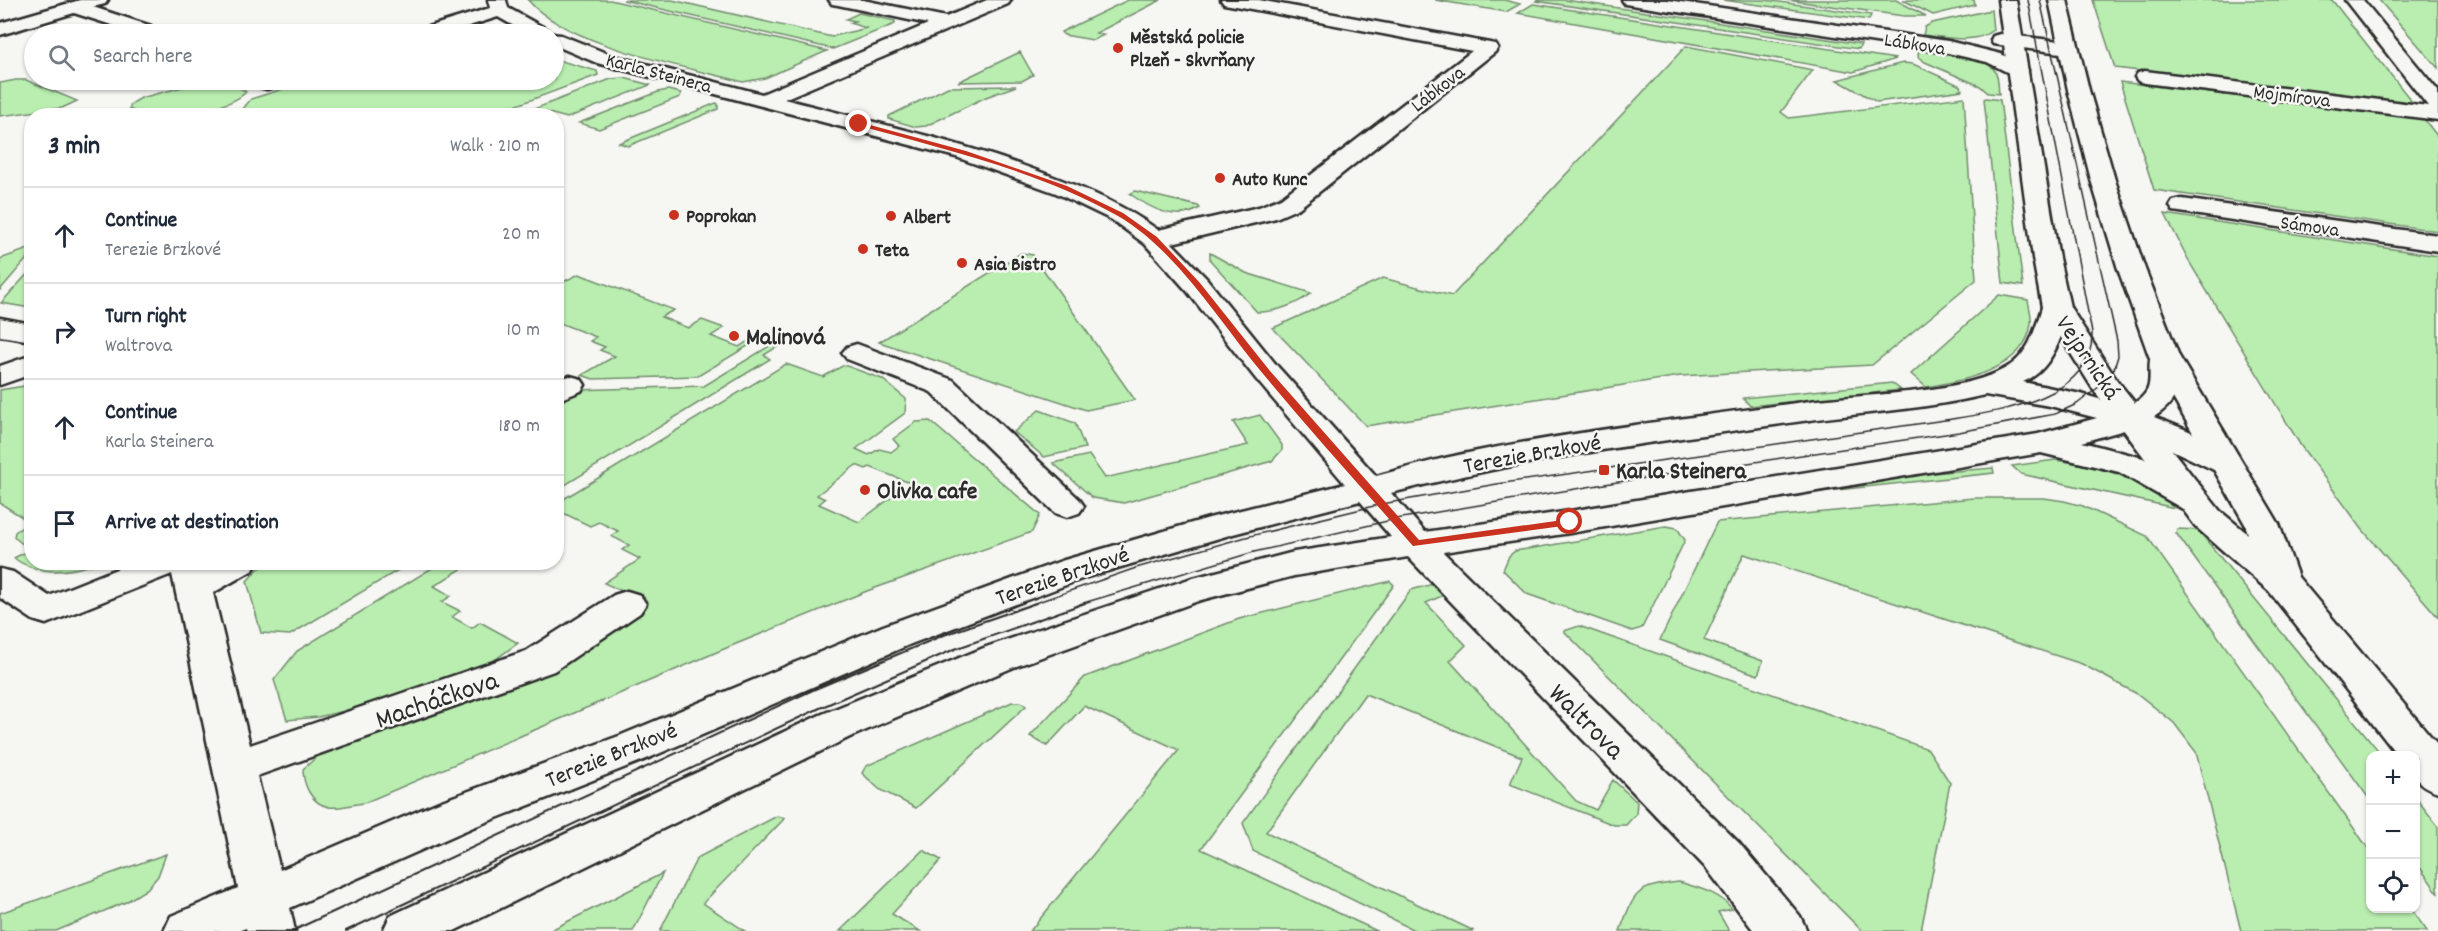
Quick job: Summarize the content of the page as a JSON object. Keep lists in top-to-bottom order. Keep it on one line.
{"streets":{"street":["Lábkova","Karla Steinera","Mojmírova","Sámova","Vejprnická","Terezie Brzkové","Macháčkova","Waltrova"]},"crossings":[["Lábkova","Karla Steinera"],["Lábkova","Vejprnická"],["Karla Steinera","Terezie Brzkové"],["Karla Steinera","Waltrova"],["Vejprnická","Terezie Brzkové"],["Terezie Brzkové","Waltrova"]],"places":{"other":["Městská policie Plzeň - Skvrňany","Auto Kunc","Poprokan","Albert","Teta","Asia Bistro","Malinová","Olivka cafe"],"transit":["Karla Steinera"]},"page":{"search":"Search here","heading":["3 min","Walk · 210 m"],"list":[["Continue","Terezie Brzkové","20 m"],["Turn right","Waltrova","10 m"],["Continue","Karla Steinera","180 m"],"Arrive at destination"],"map_buttons":["+","−"]}}
